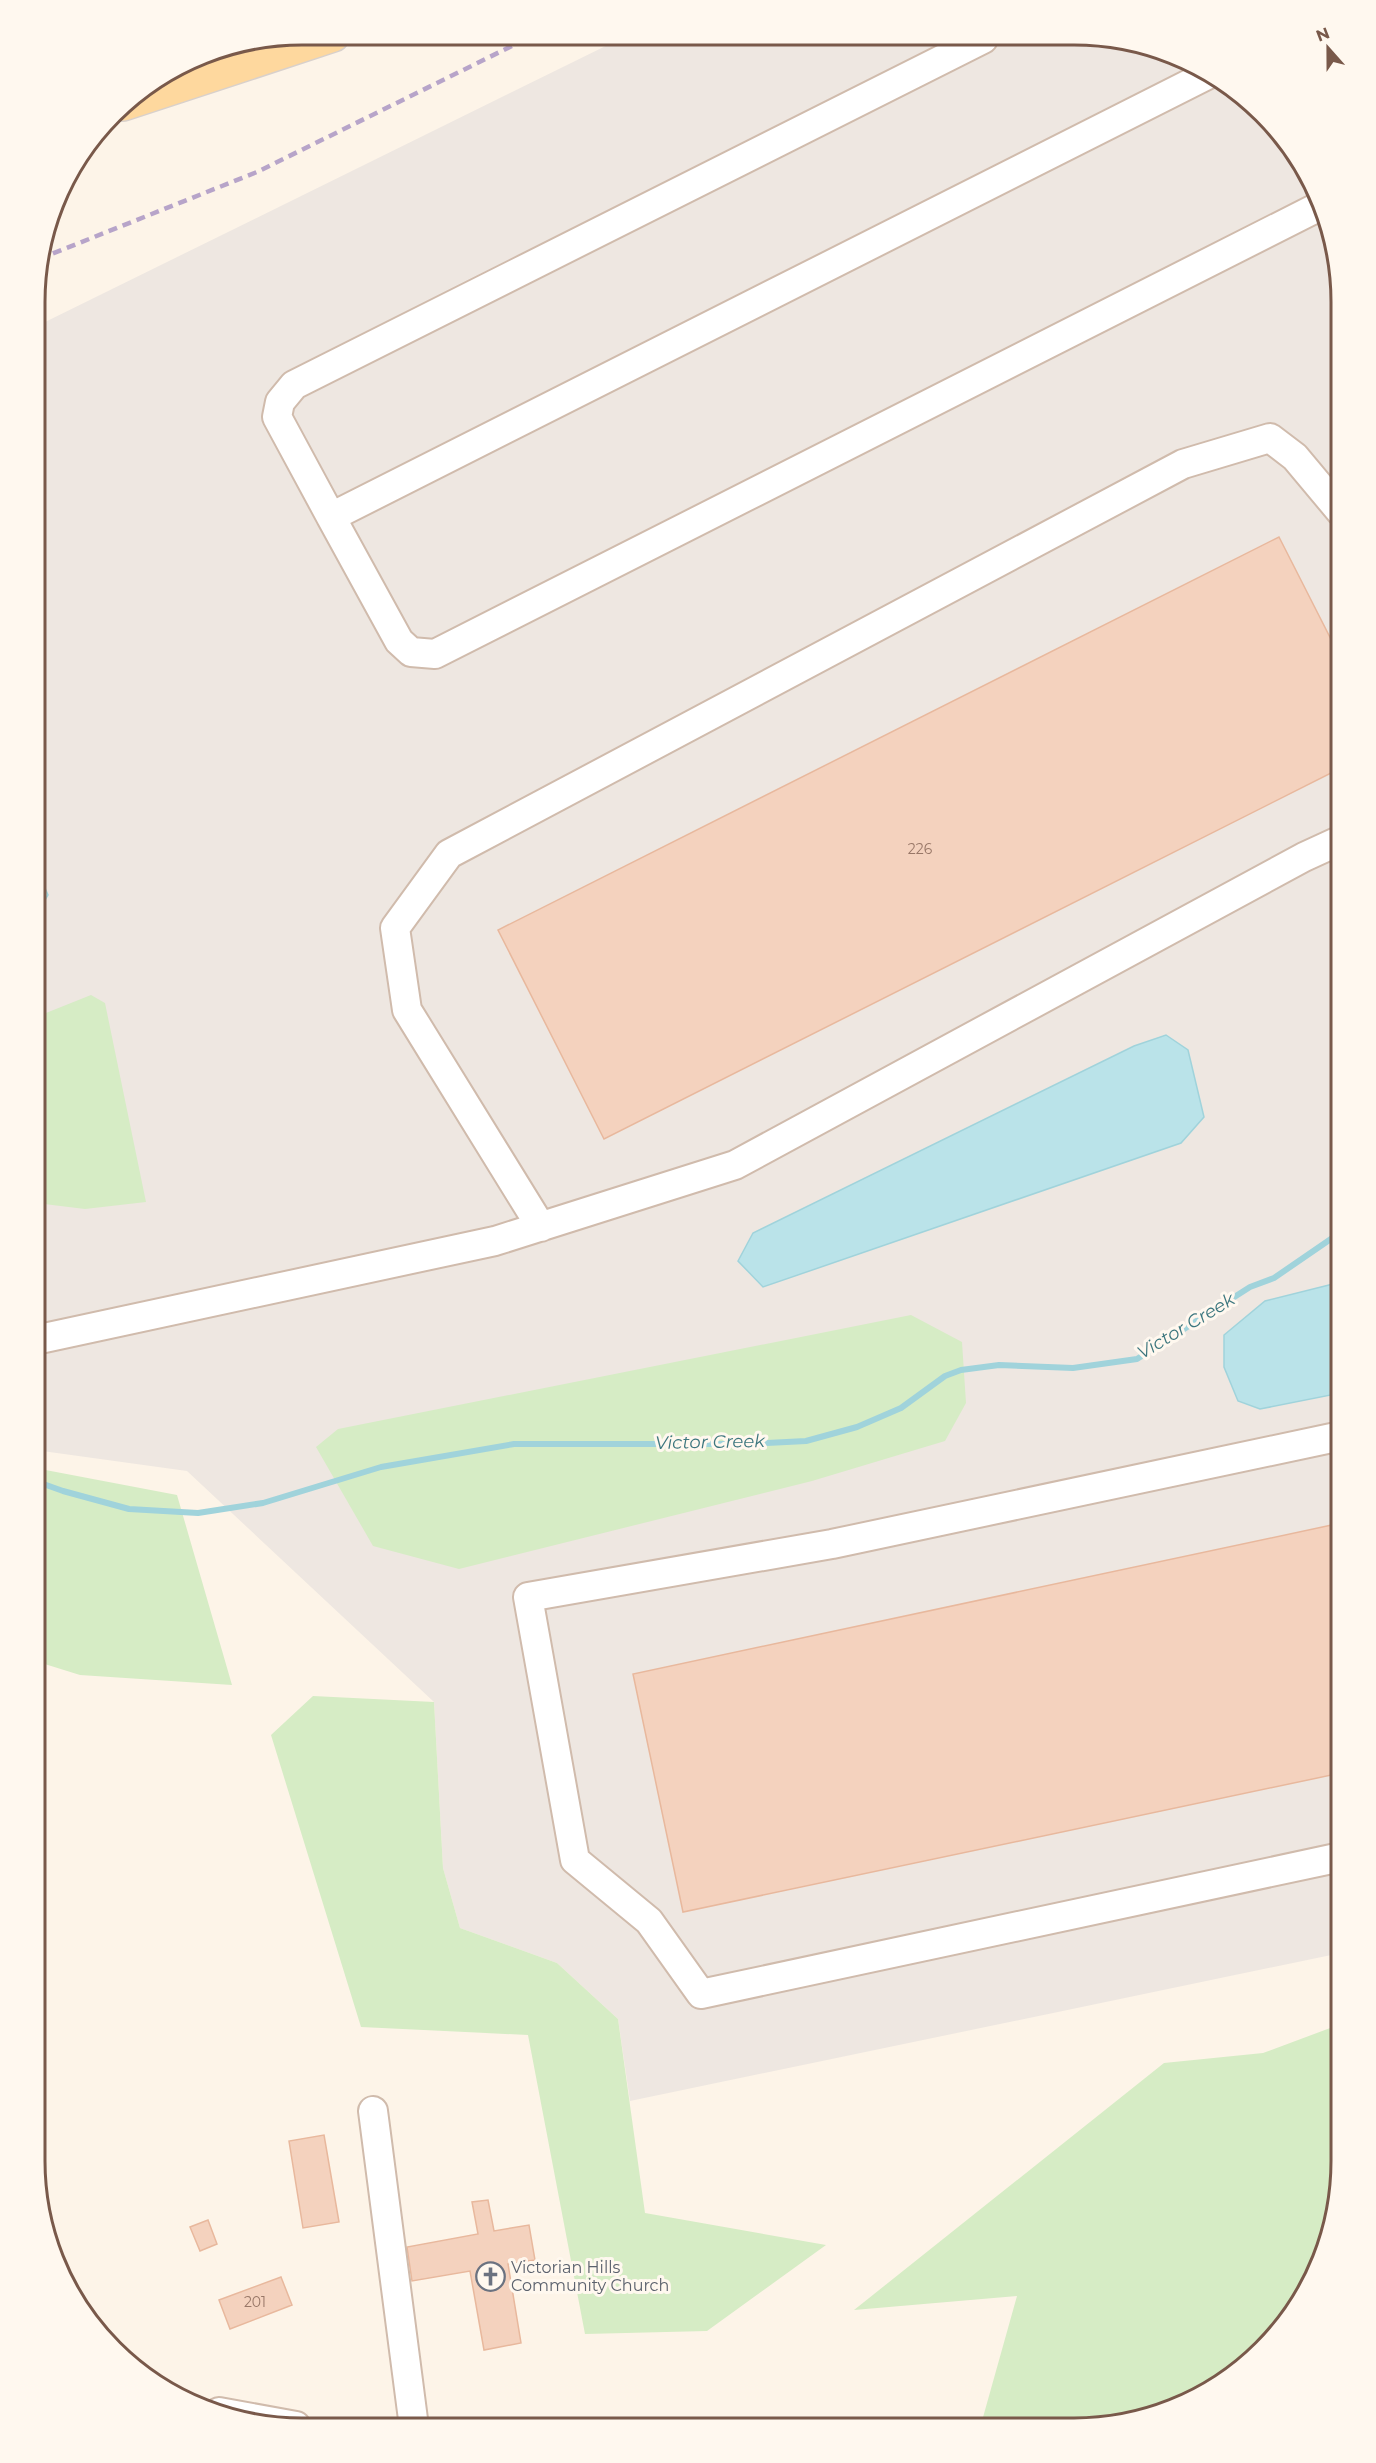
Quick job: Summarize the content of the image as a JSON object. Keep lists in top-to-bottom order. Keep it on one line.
{"water":["Victor Creek"],"places":{"church":["Victorian Hills Community Church"]},"house_numbers":["226","201"],"north":"top"}
